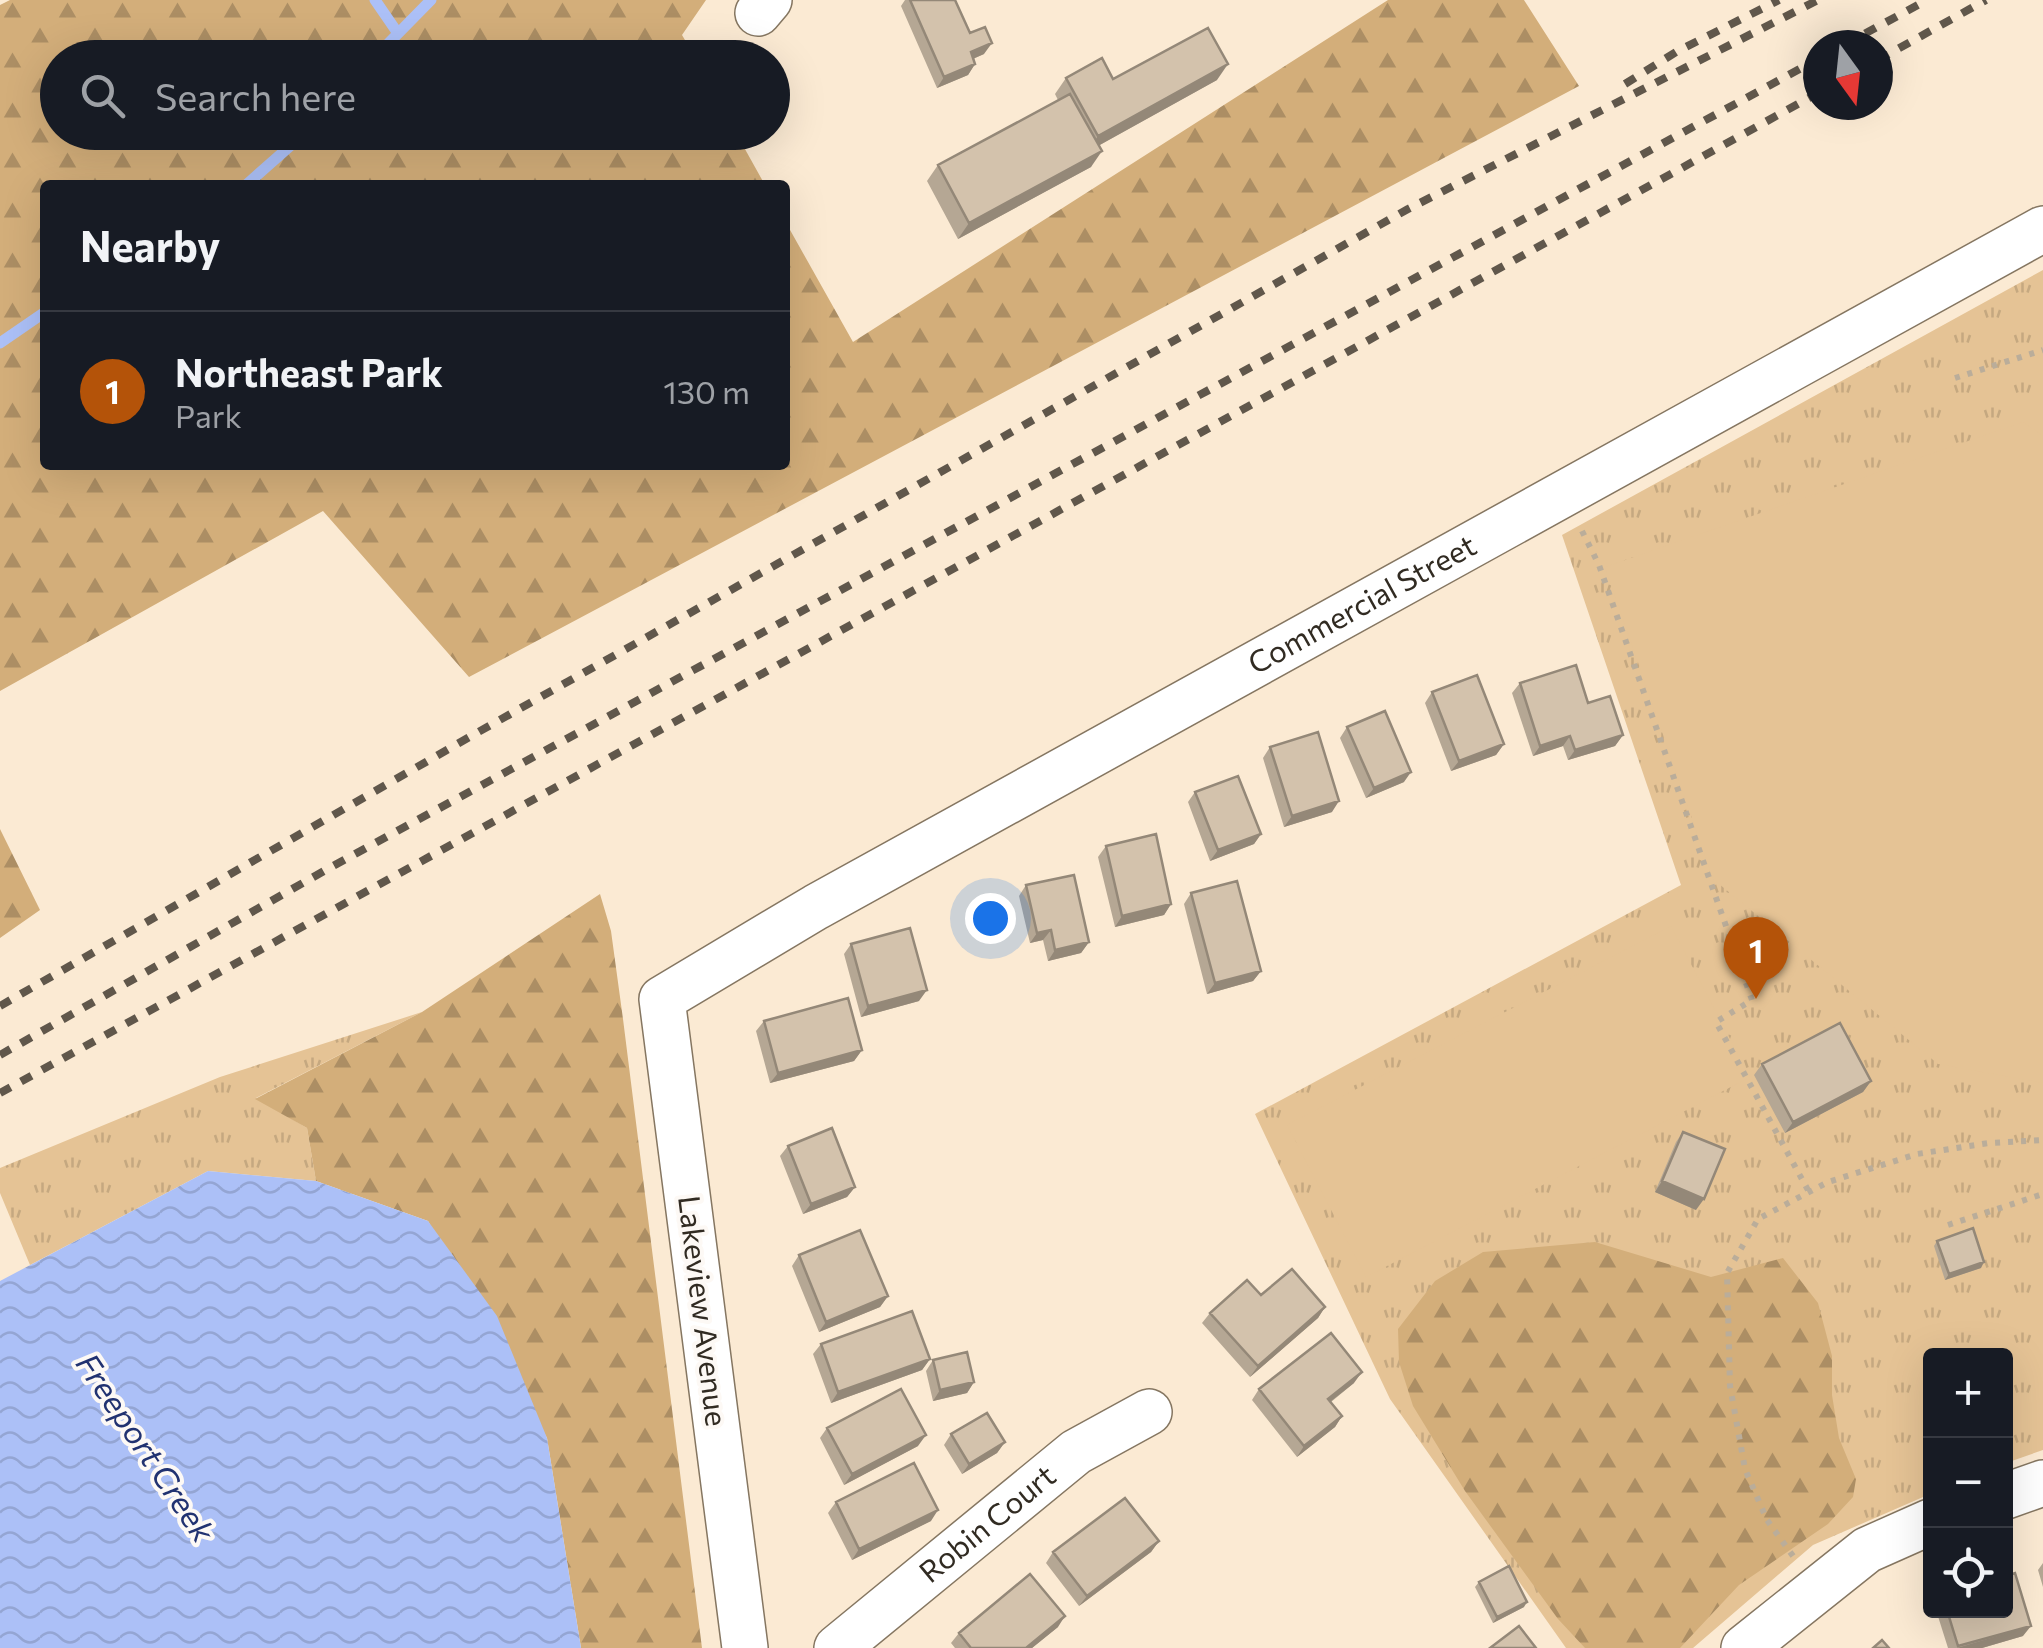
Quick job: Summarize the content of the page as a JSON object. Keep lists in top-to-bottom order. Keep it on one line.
{"streets":{"street":["Commercial Street","Lakeview Avenue","Robin Court"]},"crossings":[["Commercial Street","Lakeview Avenue"]],"water":["Freeport Creek"],"north":"bottom","page":{"search":"Search here","heading":"Nearby","list":[{"mark":"1","name":"Northeast Park","note":"Park","value":"130 m"}],"pins":"1","map_buttons":["+","−"]}}
